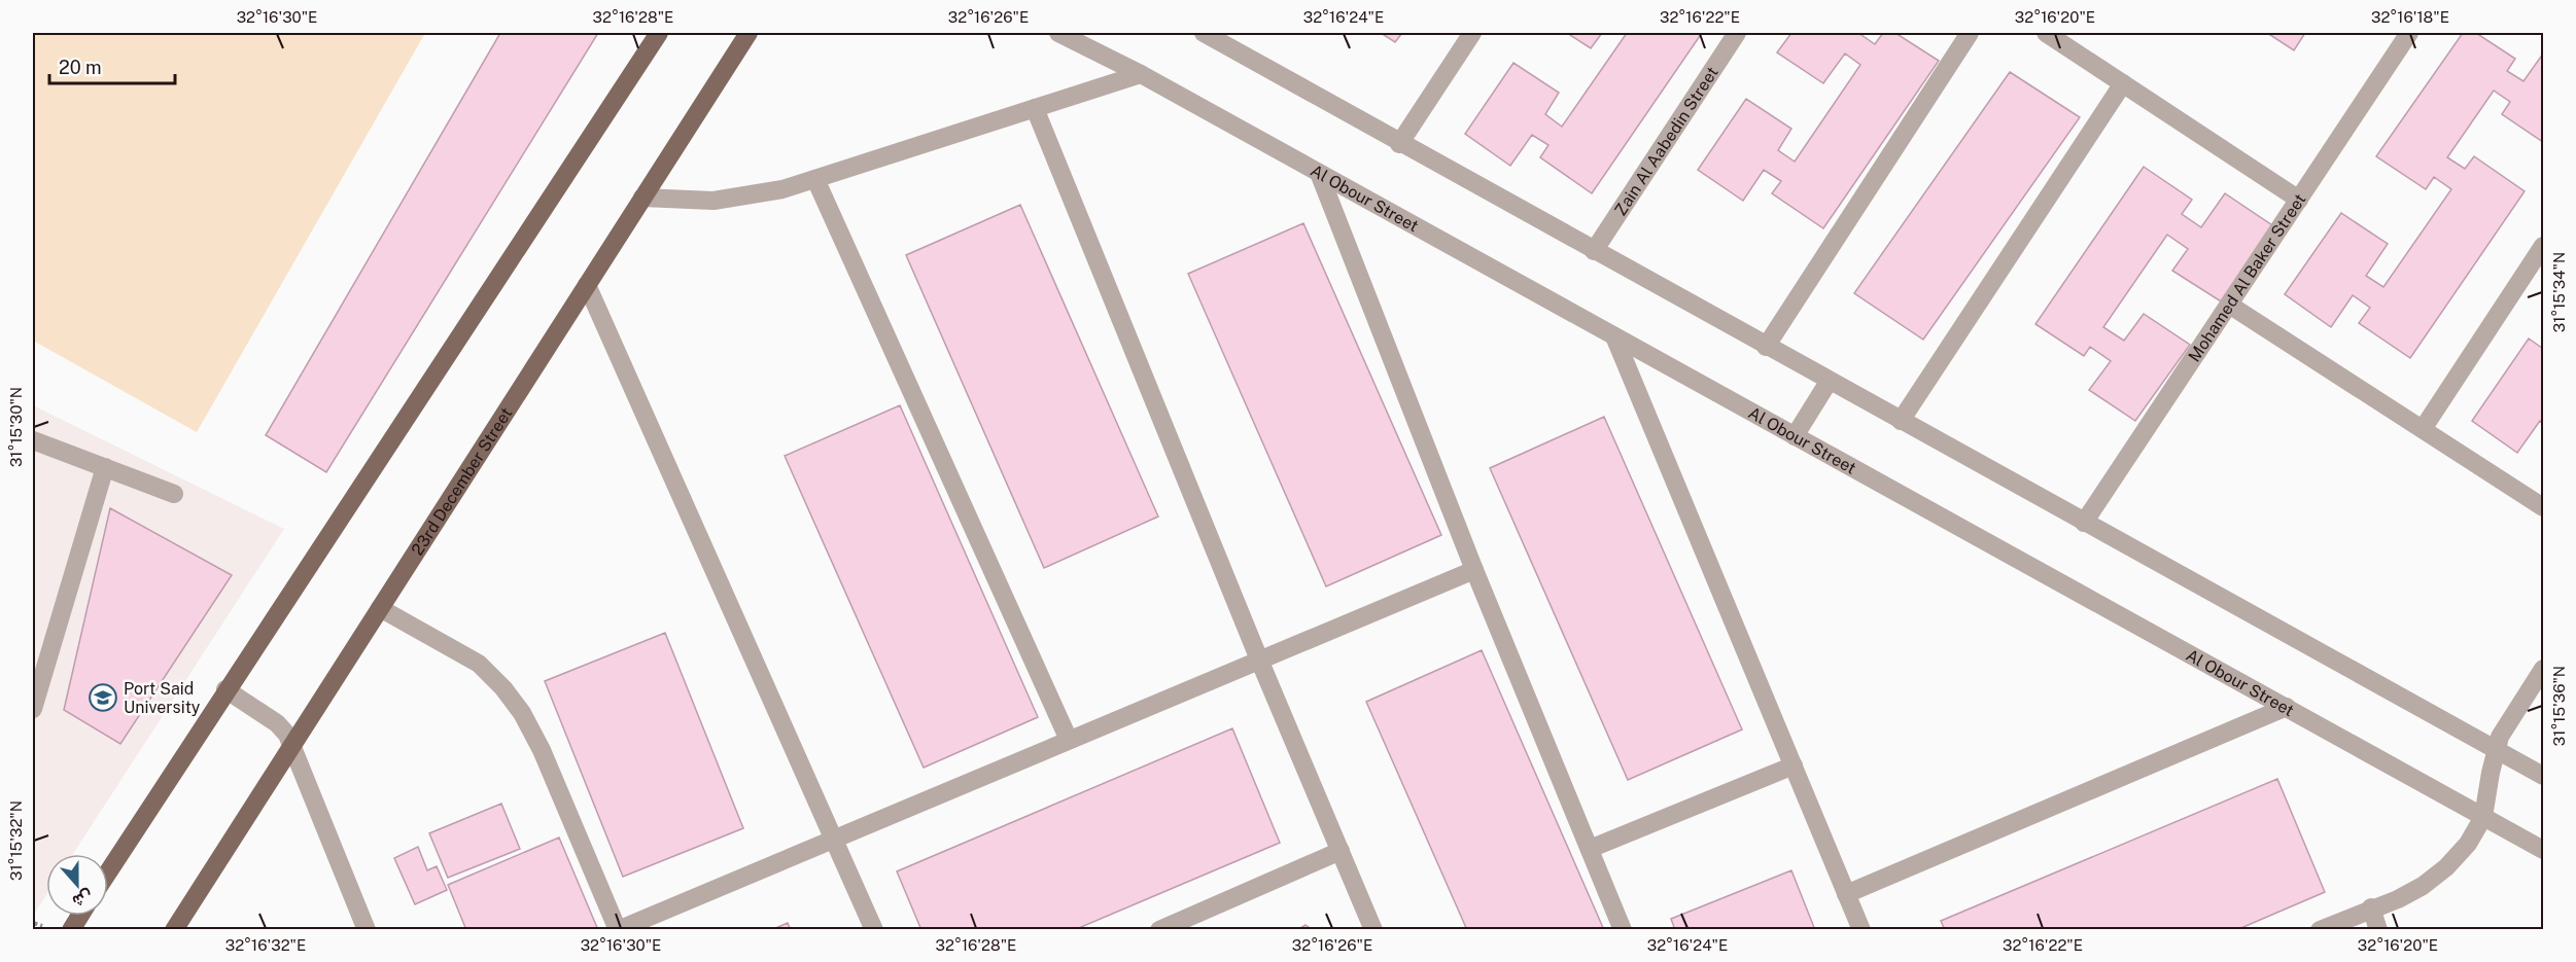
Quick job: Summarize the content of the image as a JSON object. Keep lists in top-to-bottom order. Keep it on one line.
{"streets":{"main road":["23rd December Street"],"street":["Zain Al Aabedin Street","Al Obour Street","Mohamed Al Baker Street"]},"places":{"school or university":["Port Said University"]},"scale_bar":"20 m","north":"bottom","coordinates":["32°16'30\"E","32°16'28\"E","32°16'26\"E","32°16'24\"E","32°16'22\"E","32°16'20\"E","32°16'18\"E","31°15'34\"N","31°15'30\"N","31°15'36\"N","31°15'32\"N","32°16'32\"E"]}
